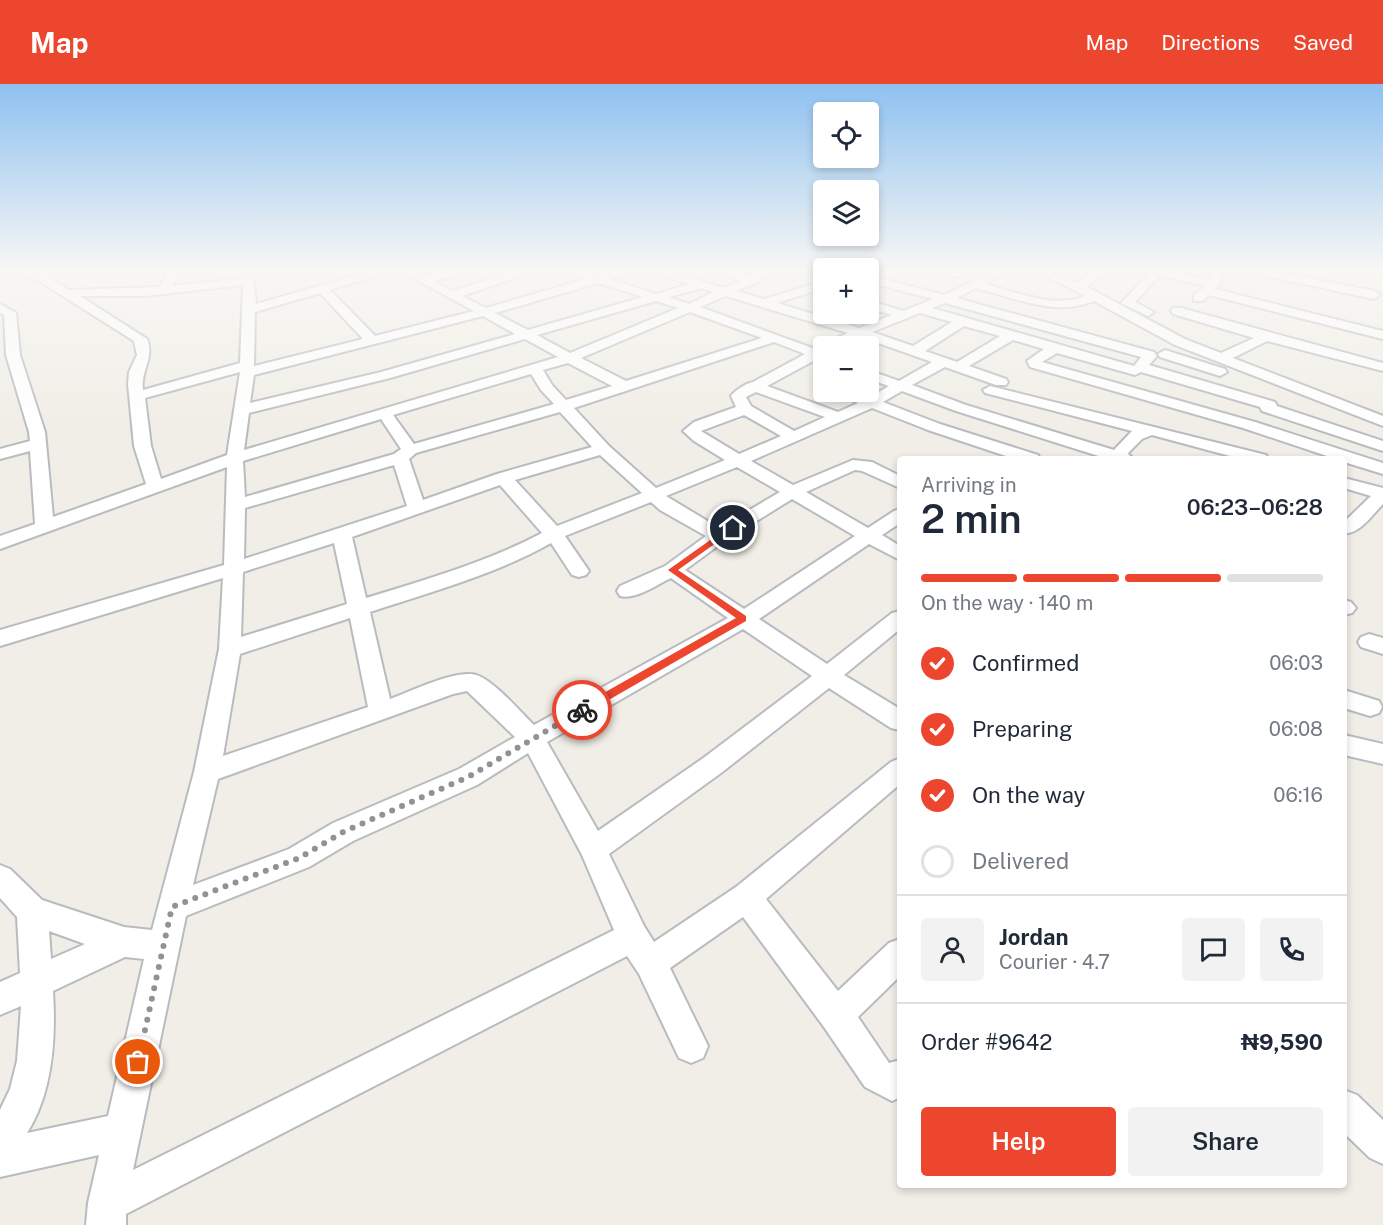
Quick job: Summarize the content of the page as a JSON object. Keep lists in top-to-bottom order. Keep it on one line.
{"page":{"header":"Map","nav":["Map","Directions","Saved"],"map_buttons":["+","−"],"heading":["2 min","Arriving in","06:23–06:28"],"panel":["Jordan","Courier · 4.7","Order #9642","₦9,590"],"bar":"On the way · 140 m","list":[["Confirmed","06:03"],["Preparing","06:08"],["On the way","06:16"],"Delivered"],"buttons":["Help","Share"]}}
